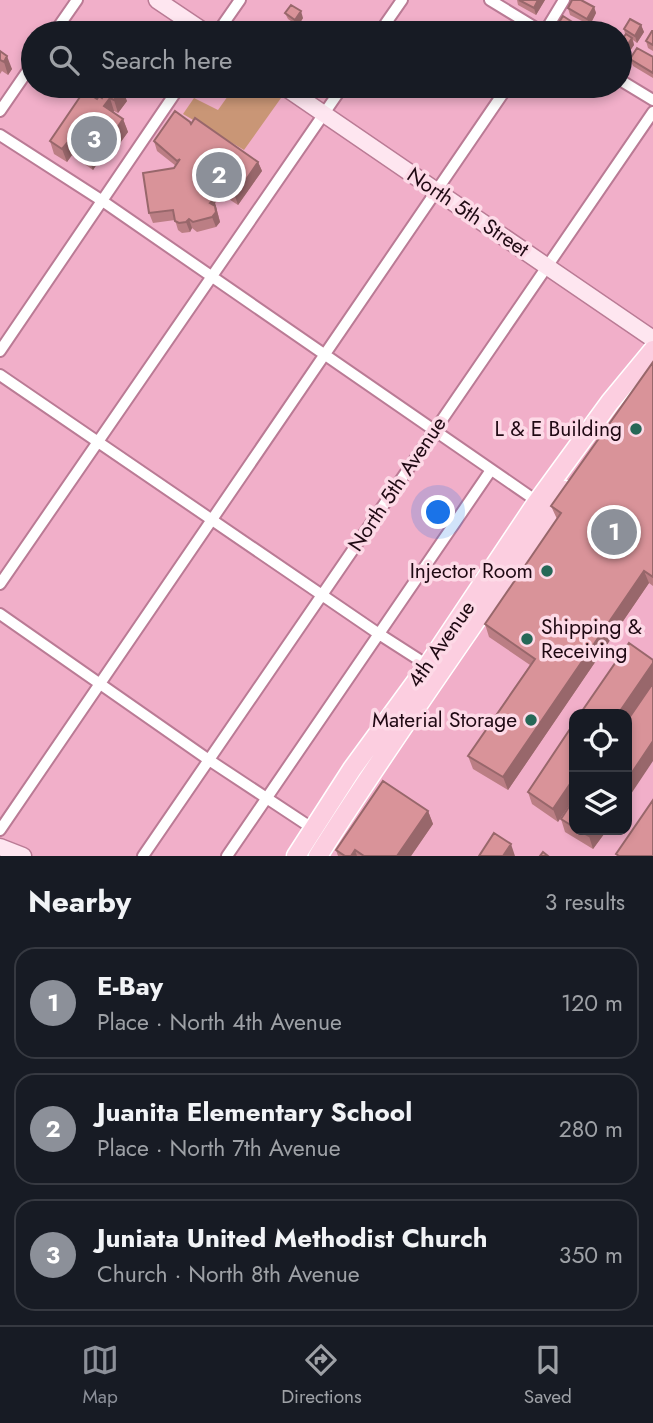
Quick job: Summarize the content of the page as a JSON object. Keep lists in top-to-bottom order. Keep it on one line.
{"streets":{"main road":["4th Avenue"],"street":["North 5th Street","North 5th Avenue"]},"crossings":[["North 5th Street","North 5th Avenue"]],"places":["L & E Building","Injector Room","Shipping & Receiving","Material Storage"],"page":{"search":"Search here","pins":["3","2","1"],"heading":["Nearby","3 results"],"list":[{"mark":"1","name":"E-Bay","note":"Place · North 4th Avenue","value":"120 m"},{"mark":"2","name":"Juanita Elementary School","note":"Place · North 7th Avenue","value":"280 m"},{"mark":"3","name":"Juniata United Methodist Church","note":"Church · North 8th Avenue","value":"350 m"}],"nav":["Map","Directions","Saved"]}}
